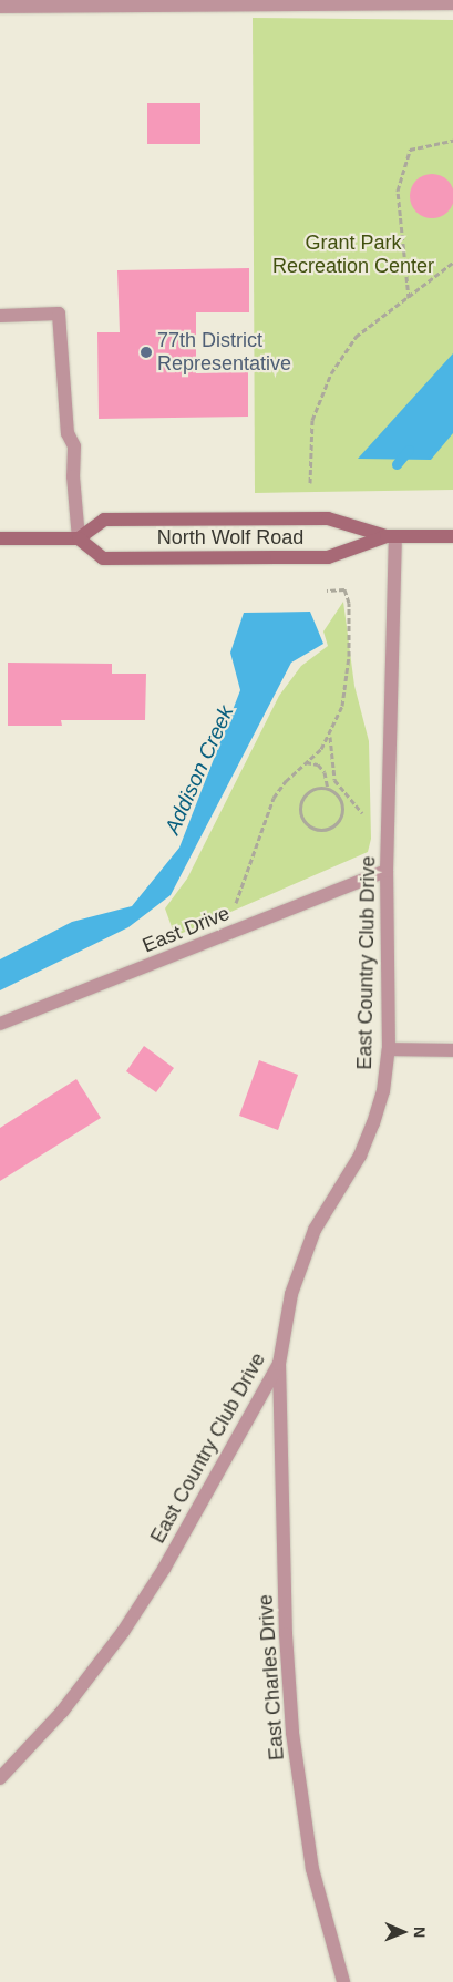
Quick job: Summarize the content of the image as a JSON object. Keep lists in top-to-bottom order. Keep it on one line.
{"streets":{"main road":["North Wolf Road"],"street":["East Drive","East Country Club Drive","East Charles Drive"]},"crossings":[["North Wolf Road","East Country Club Drive"],["East Drive","East Country Club Drive"],["East Country Club Drive","East Charles Drive"]],"water":["Addison Creek"],"parks":["Grant Park Recreation Center"],"places":["77th District Representative"],"north":"right"}
